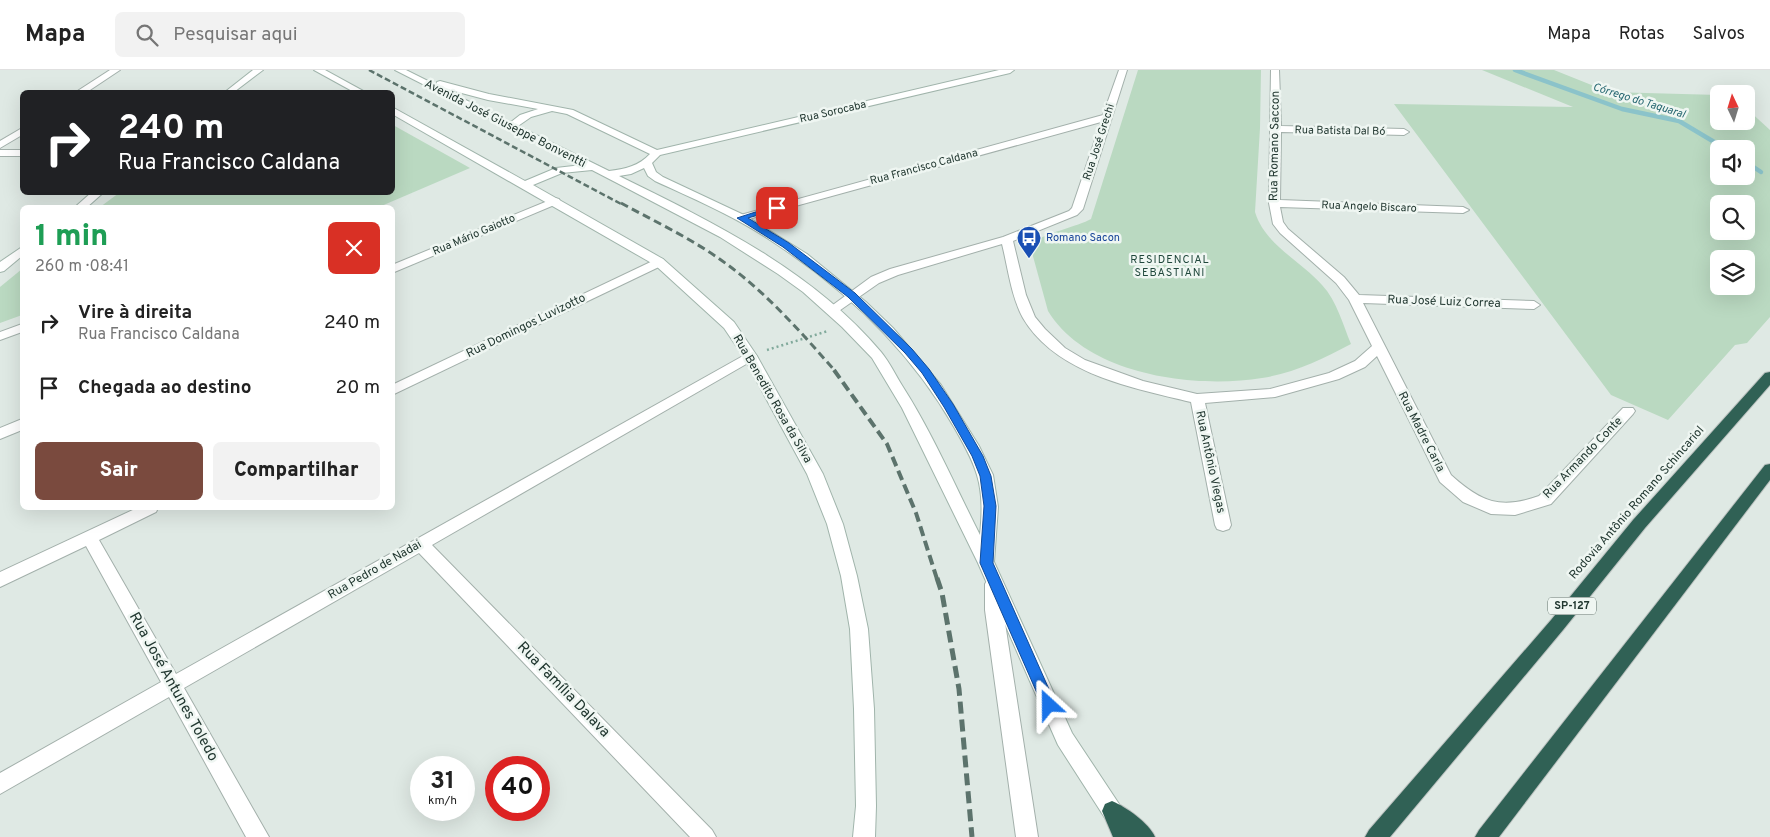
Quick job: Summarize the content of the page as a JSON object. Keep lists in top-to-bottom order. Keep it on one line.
{"streets":{"highway":["Rodovia Antônio Romano Schincariol","SP-127"],"street":["Rua Sorocaba","Avenida José Giuseppe Bonventti","Rua Batista Dal Bó","Rua José Grechi","Rua Romano Saccon","Rua Francisco Caldana","Rua Angelo Biscaro","Rua Mário Gaiotto","Rua José Luiz Correa","Rua Domingos Luvizotto","Rua Benedito Rosa da Silva","Rua Madre Carla","Rua Armando Conte","Rua Antônio Viegas","Rua Pedro de Nadai","Rua José Antunes Toledo","Rua Família Dalava"]},"crossings":[["Rua Sorocaba","Avenida José Giuseppe Bonventti"],["Avenida José Giuseppe Bonventti","Rua Francisco Caldana"],["Rua Batista Dal Bó","Rua Romano Saccon"],["Rua José Grechi","Rua Francisco Caldana"],["Rua Romano Saccon","Rua Angelo Biscaro"],["Rua Romano Saccon","Rua José Luiz Correa"],["Rua Romano Saccon","Rua Madre Carla"],["Rua Mário Gaiotto","Rua Benedito Rosa da Silva"],["Rua Domingos Luvizotto","Rua Benedito Rosa da Silva"],["Rua Benedito Rosa da Silva","Rua Pedro de Nadai"],["Rua Madre Carla","Rua Armando Conte"],["Rua Pedro de Nadai","Rua José Antunes Toledo"],["Rua Pedro de Nadai","Rua Família Dalava"]],"districts":["RESIDENCIAL SEBASTIANI"],"water":["Córrego do Taquaral"],"places":{"bus stop":["Romano Sacon"]},"north":"top","page":{"header":"Mapa","search":"Pesquisar aqui","nav":["Mapa","Rotas","Salvos"],"turn":["240 m","Rua Francisco Caldana"],"heading":["1 min","260 m · 08:41"],"list":[{"name":"Vire à direita","note":"Rua Francisco Caldana","value":"240 m"},{"name":"Chegada ao destino","value":"20 m"}],"buttons":["Sair","Compartilhar"],"speed":"31 km/h","limit":"40"}}
